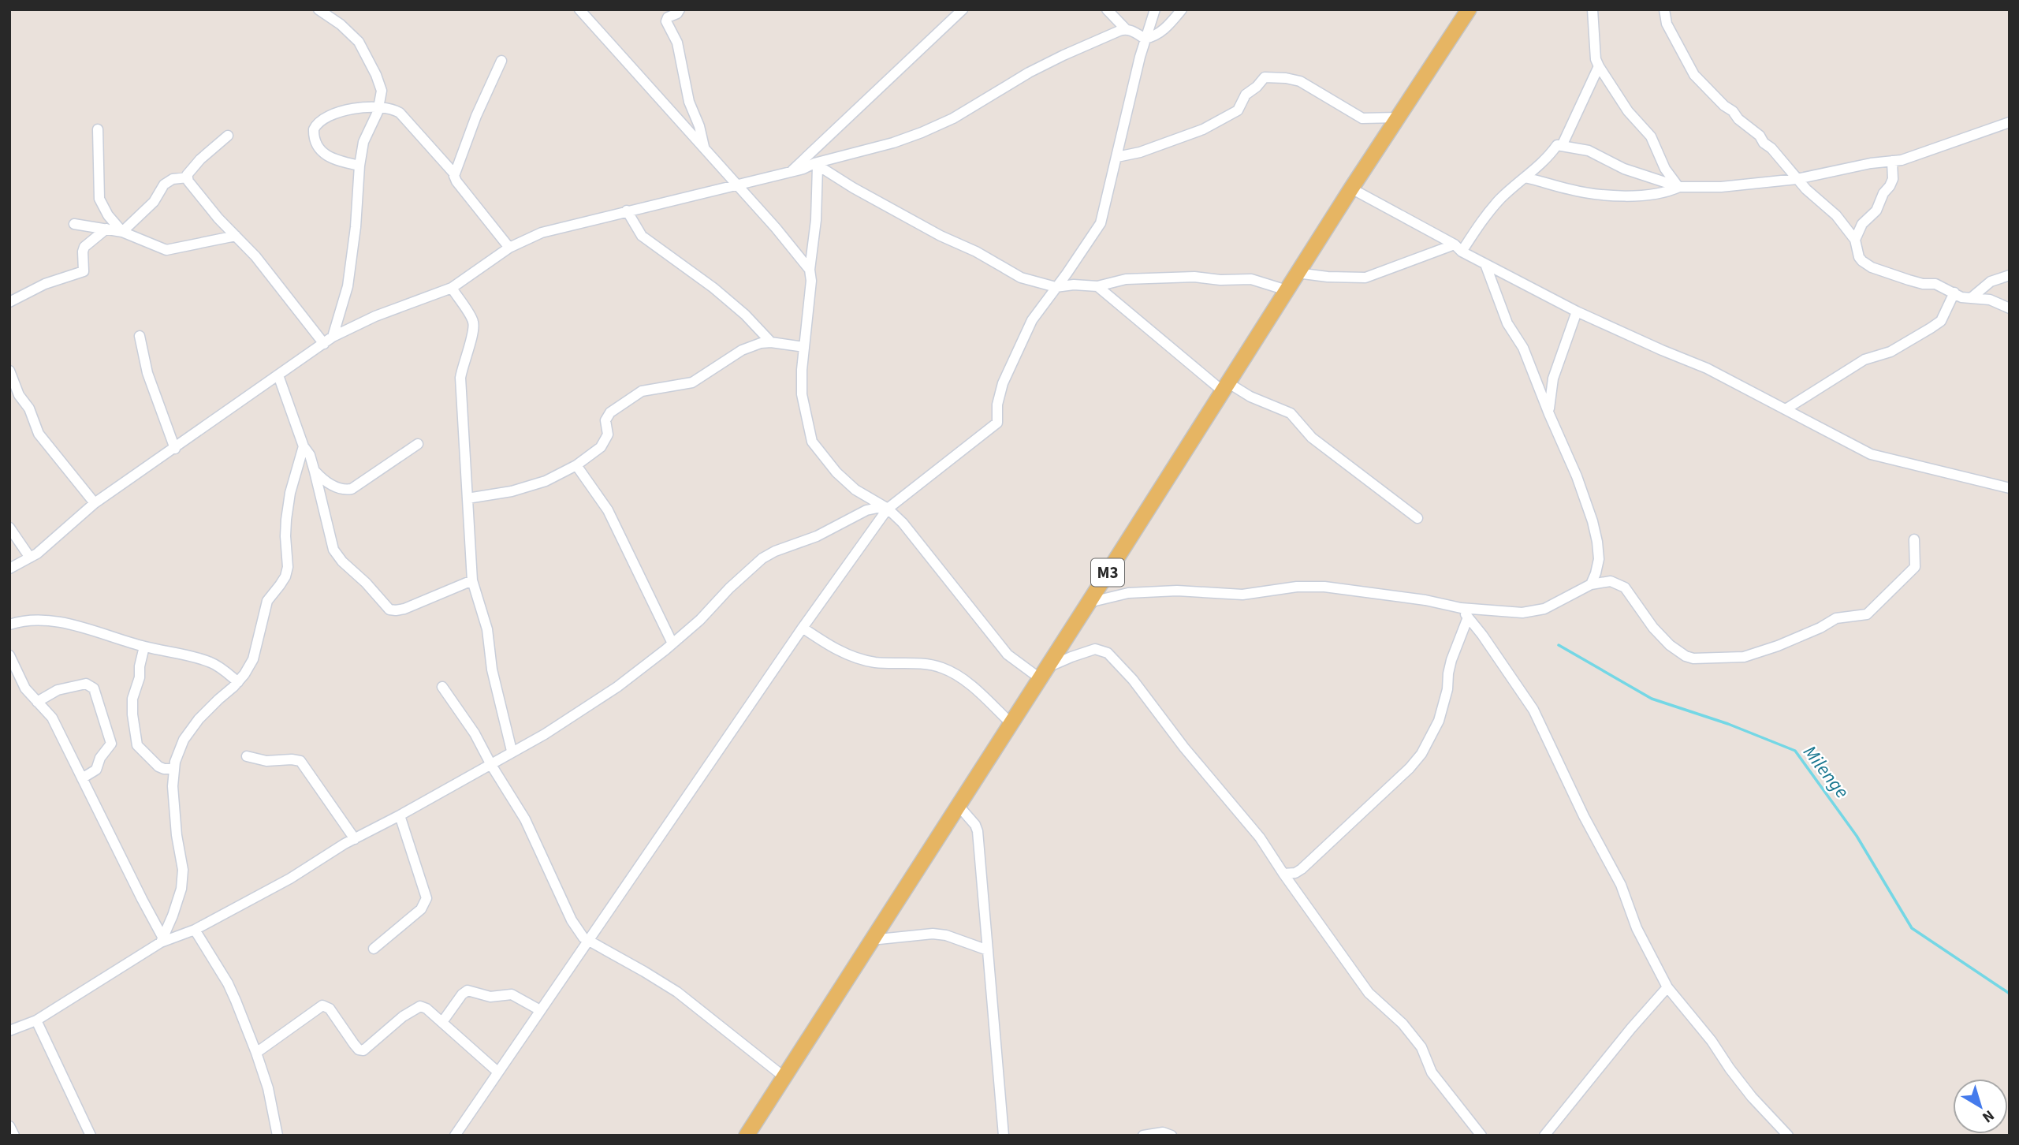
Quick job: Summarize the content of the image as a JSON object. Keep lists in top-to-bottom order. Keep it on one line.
{"streets":{"main road":["M3"]},"water":["Milenge"],"north":"bottom right"}
